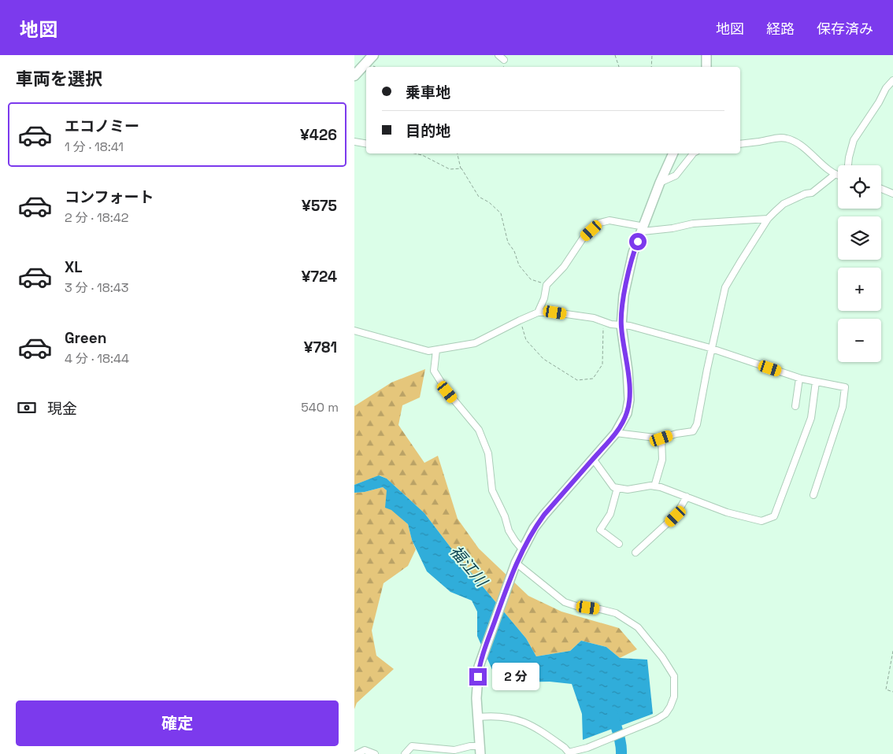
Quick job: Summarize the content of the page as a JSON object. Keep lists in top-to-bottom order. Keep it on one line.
{"water":["福江川"],"page":{"header":"地図","nav":["地図","経路","保存済み"],"heading":"車両を選択","banner":["乗車地","目的地"],"list":[{"name":"エコノミー","note":"1 分 · 18:41","value":"¥426"},{"name":"コンフォート","note":"2 分 · 18:42","value":"¥575"},{"name":"XL","note":"3 分 · 18:43","value":"¥724"},{"name":"Green","note":"4 分 · 18:44","value":"¥781"}],"map_buttons":["+","−"],"pay":["現金","540 m"],"bubble":"2 分","buttons":"確定"}}
